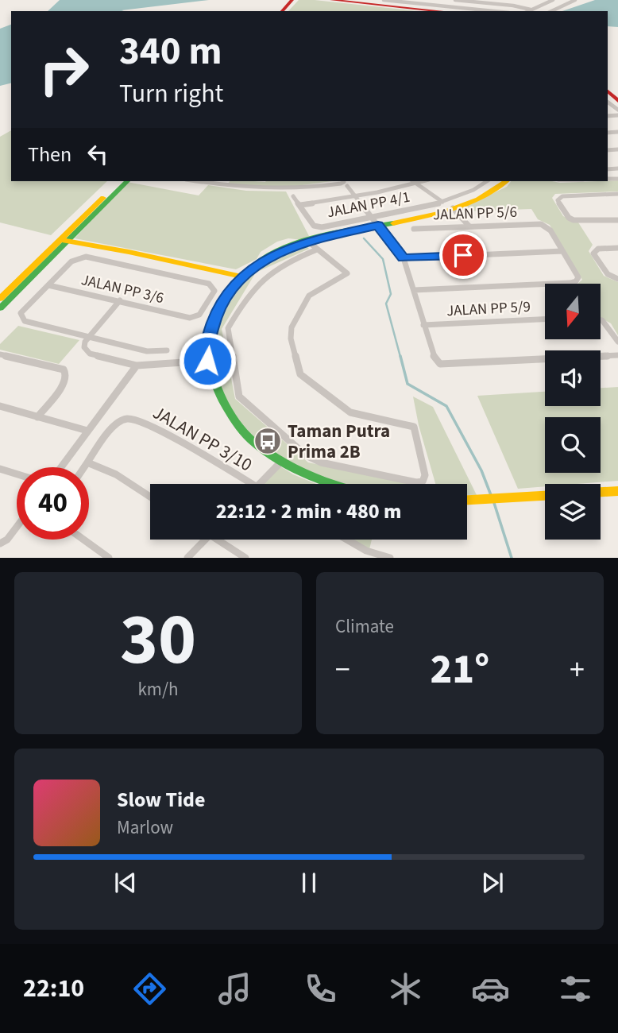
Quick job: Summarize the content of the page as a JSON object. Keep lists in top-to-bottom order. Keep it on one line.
{"streets":{"street":["JALAN PP 4/1","JALAN PP 5/6","JALAN PP 3/6","JALAN PP 5/9","JALAN PP 3/10"]},"places":{"bus stop":["Taman Putra Prima 2B"]},"north":"bottom","page":{"turn":["340 m","Turn right"],"then":"Then","limit":"40","trip":"22:12 · 2 min · 480 m","tile":[["30","km/h"],"Climate"],"heat":["−","21°","+"],"song":["Slow Tide","Marlow"],"tabs":"22:10"}}
